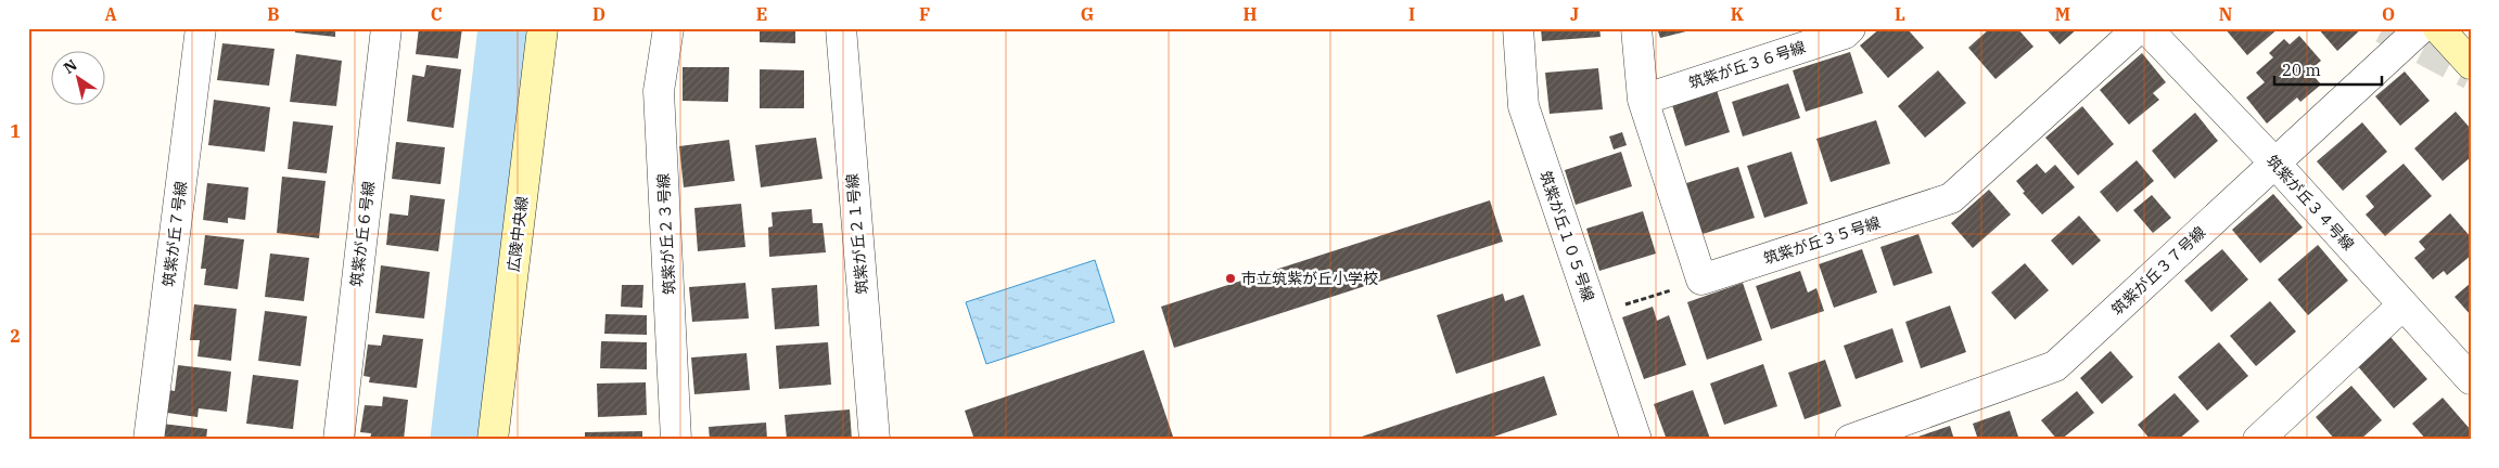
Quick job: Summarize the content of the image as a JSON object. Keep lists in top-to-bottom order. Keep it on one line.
{"streets":{"street":["筑紫が丘３６号線","筑紫が丘３４号線","筑紫が丘７号線","筑紫が丘６号線","広陵中央線","筑紫が丘２３号線","筑紫が丘２１号線","筑紫が丘１０５号線","筑紫が丘３５号線","筑紫が丘３７号線"]},"crossings":[["筑紫が丘３４号線","筑紫が丘３７号線"]],"places":["市立筑紫が丘小学校"],"scale_bar":"20 m","north":"top left","grid":{"columns":["A","B","C","D","E","F","G","H","I","J","K","L","M","N","O"],"rows":["1","2"]}}
